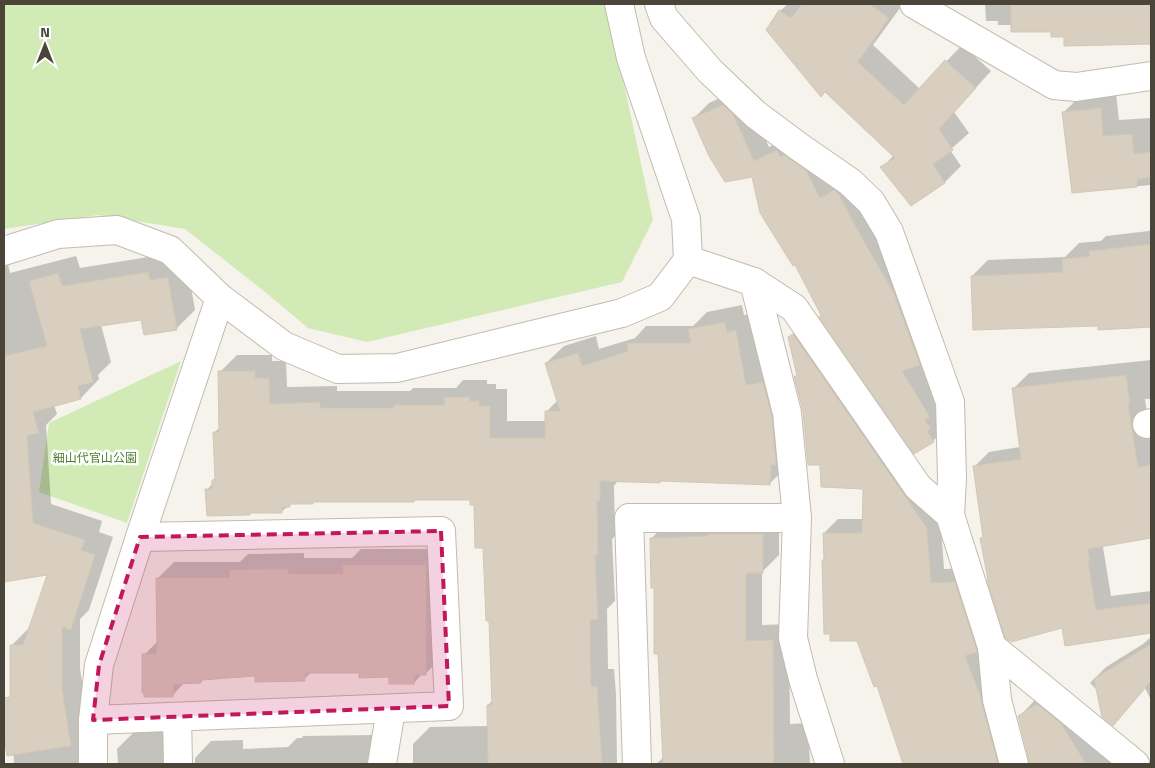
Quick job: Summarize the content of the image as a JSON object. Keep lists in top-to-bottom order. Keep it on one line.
{"parks":["細山代官山公園"],"north":"top"}
